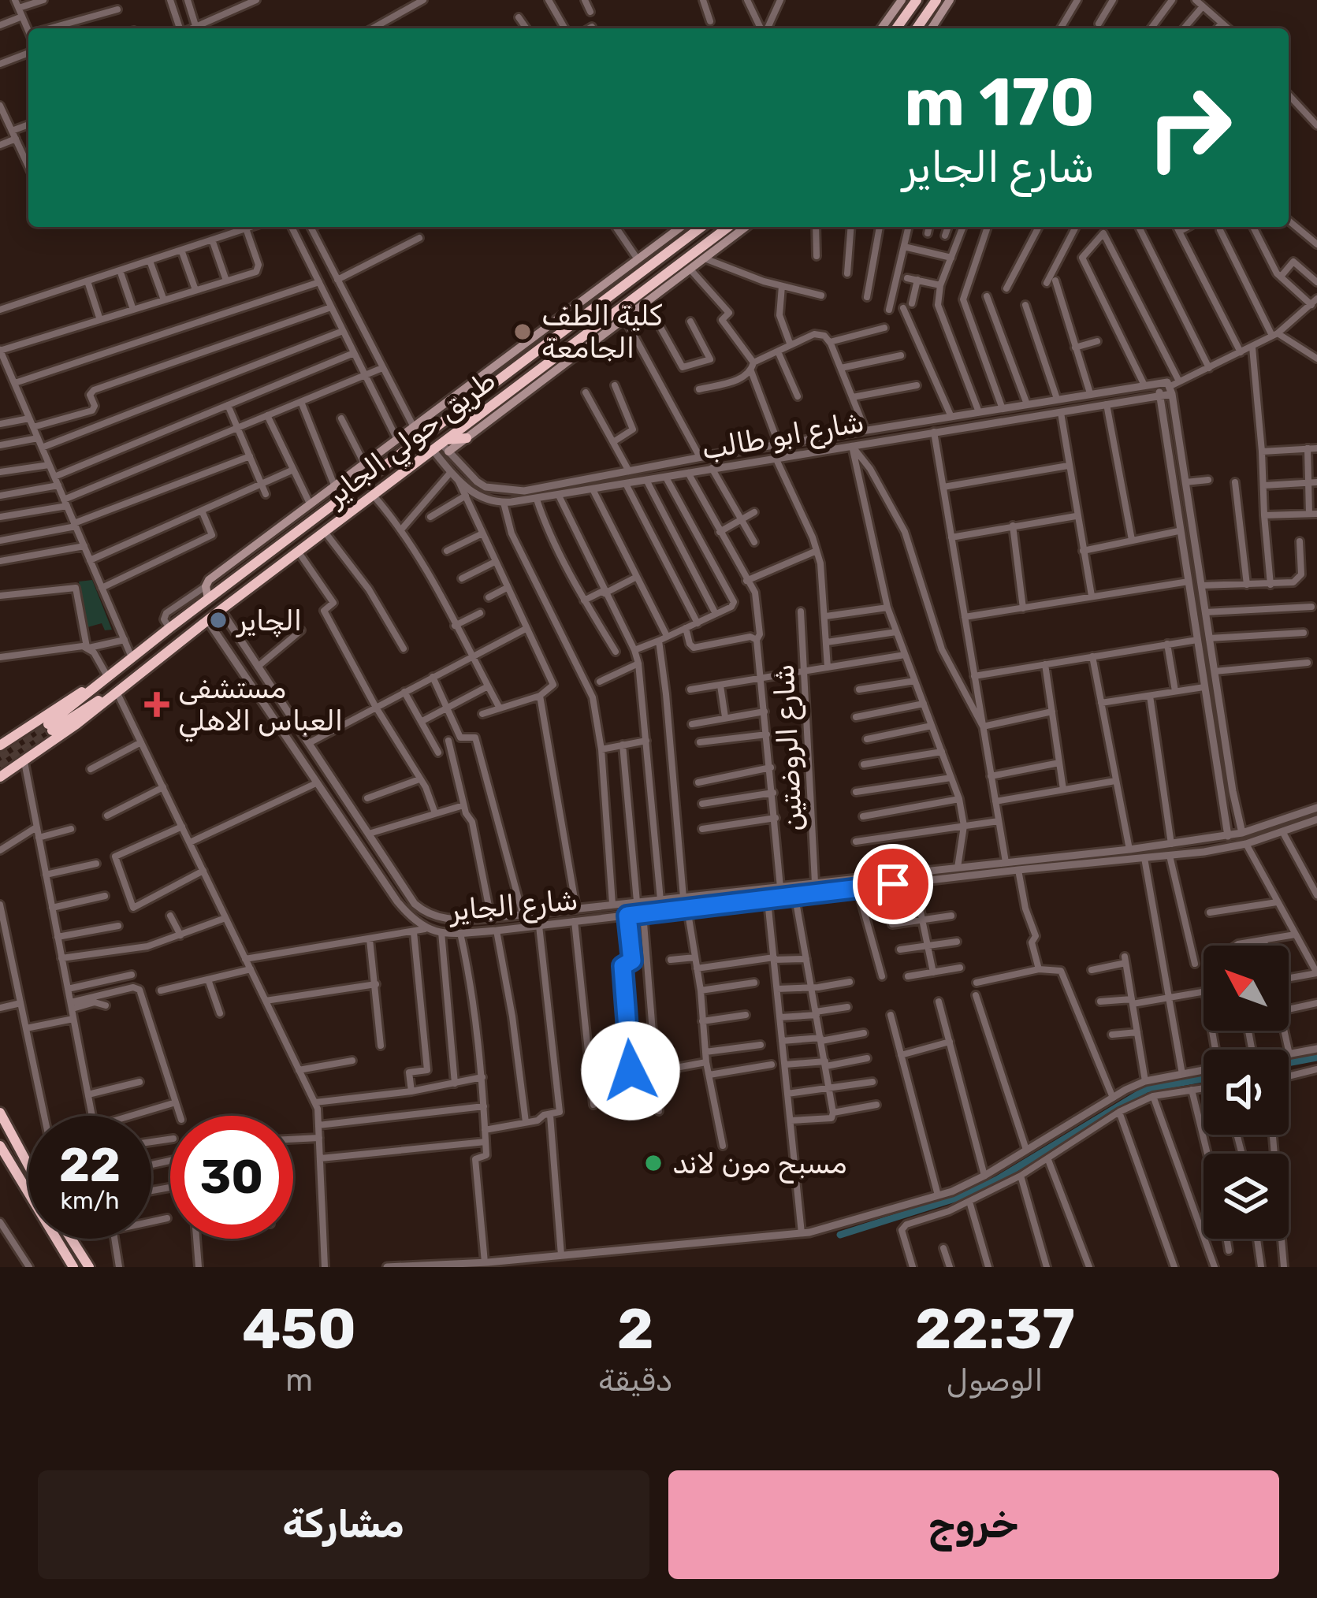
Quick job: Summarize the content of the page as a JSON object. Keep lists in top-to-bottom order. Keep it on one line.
{"streets":{"highway":["طريق حولي الجاير"],"street":["شارع ابو طالب","شارع الروضتين","شارع الجاير"]},"crossings":[["شارع ابو طالب","طريق حولي الجاير"],["طريق حولي الجاير","شارع الجاير"],["شارع الروضتين","شارع الجاير"]],"places":{"other":["كلية الطف الجامعة","الچاير","مسبح مون لاند"],"health":["مستشفى العباس الاهلي"]},"north":"top left","page":{"turn":["170 m","شارع الجاير"],"speed":"22 km/h","limit":"30","eta":["22:37","الوصول","2","دقيقة","450","m"],"buttons":["خروج","مشاركة"]}}
